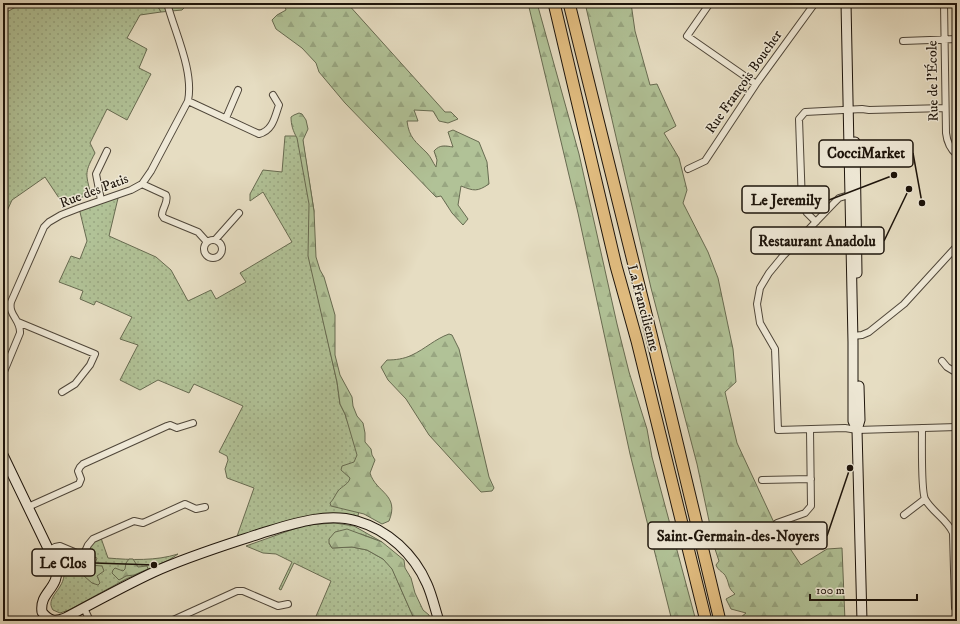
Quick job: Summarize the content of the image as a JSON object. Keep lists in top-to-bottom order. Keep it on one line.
{"streets":{"highway":["La Francilienne"],"street":["Rue de l'École","Rue François Boucher","Rue des Patis"]},"places":["Le Jeremily","Restaurant Anadolu","CocciMarket","Saint-Germain-des-Noyers","Le Clos"],"scale_bar":"100 m"}
